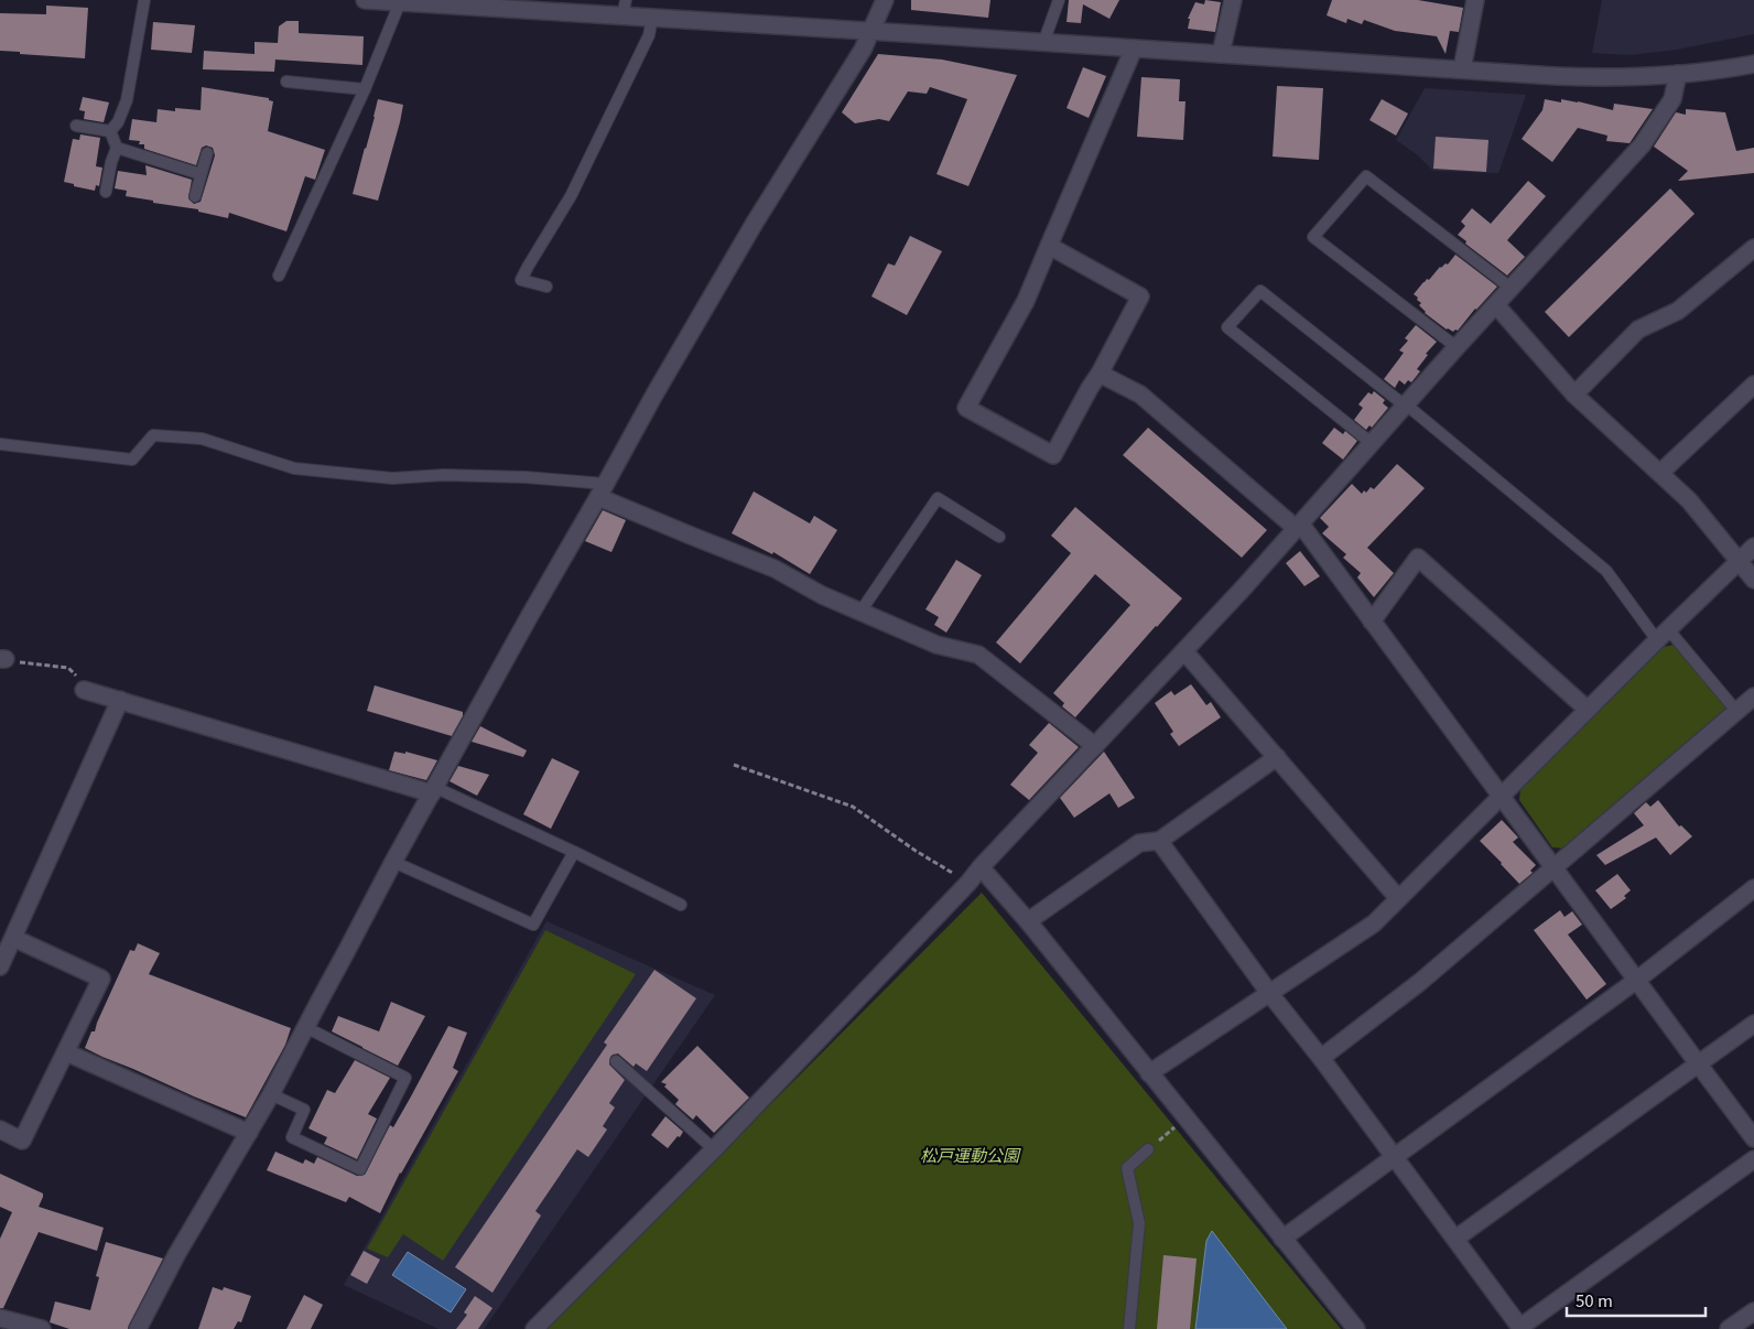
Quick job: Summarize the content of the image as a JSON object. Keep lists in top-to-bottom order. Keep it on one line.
{"parks":["松戸運動公園"],"scale_bar":"50 m"}
